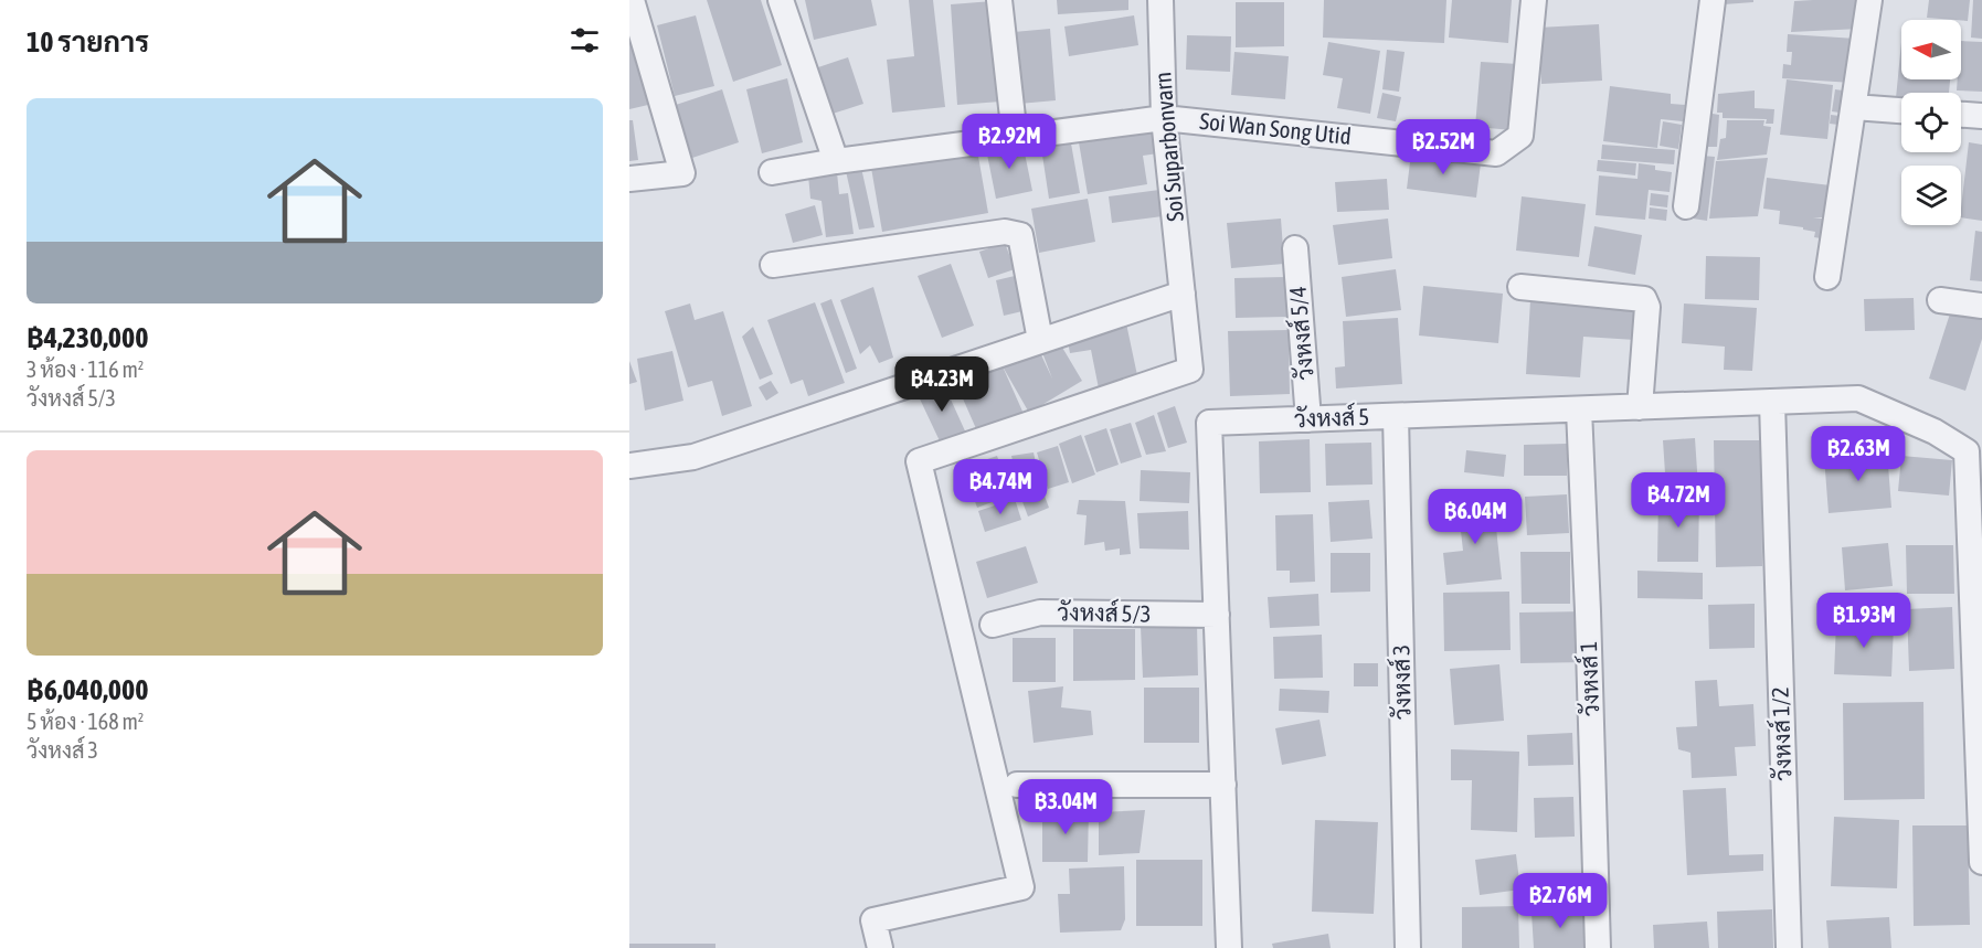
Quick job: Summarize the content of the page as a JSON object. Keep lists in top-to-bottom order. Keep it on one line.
{"streets":{"street":["Soi Wan Song Utid","Soi Suparbonvarn","วังหงส์ 5/4","วังหงส์ 5","วังหงส์ 5/3","วังหงส์ 1","วังหงส์ 3","วังหงส์ 1/2"]},"crossings":[["Soi Wan Song Utid","Soi Suparbonvarn"],["วังหงส์ 5/4","วังหงส์ 5"],["วังหงส์ 5","วังหงส์ 5/3"],["วังหงส์ 5","วังหงส์ 1"],["วังหงส์ 5","วังหงส์ 3"],["วังหงส์ 5","วังหงส์ 1/2"]],"north":"left","page":{"heading":"10 รายการ","list":[{"name":"฿4,230,000","note":"3 ห้อง · 116 m² · วังหงส์ 5/3"},{"name":"฿6,040,000","note":"5 ห้อง · 168 m² · วังหงส์ 3"}],"price":["฿2.92M","฿2.52M","฿4.23M","฿2.63M","฿4.74M","฿4.72M","฿6.04M","฿1.93M","฿3.04M","฿2.76M"]}}
